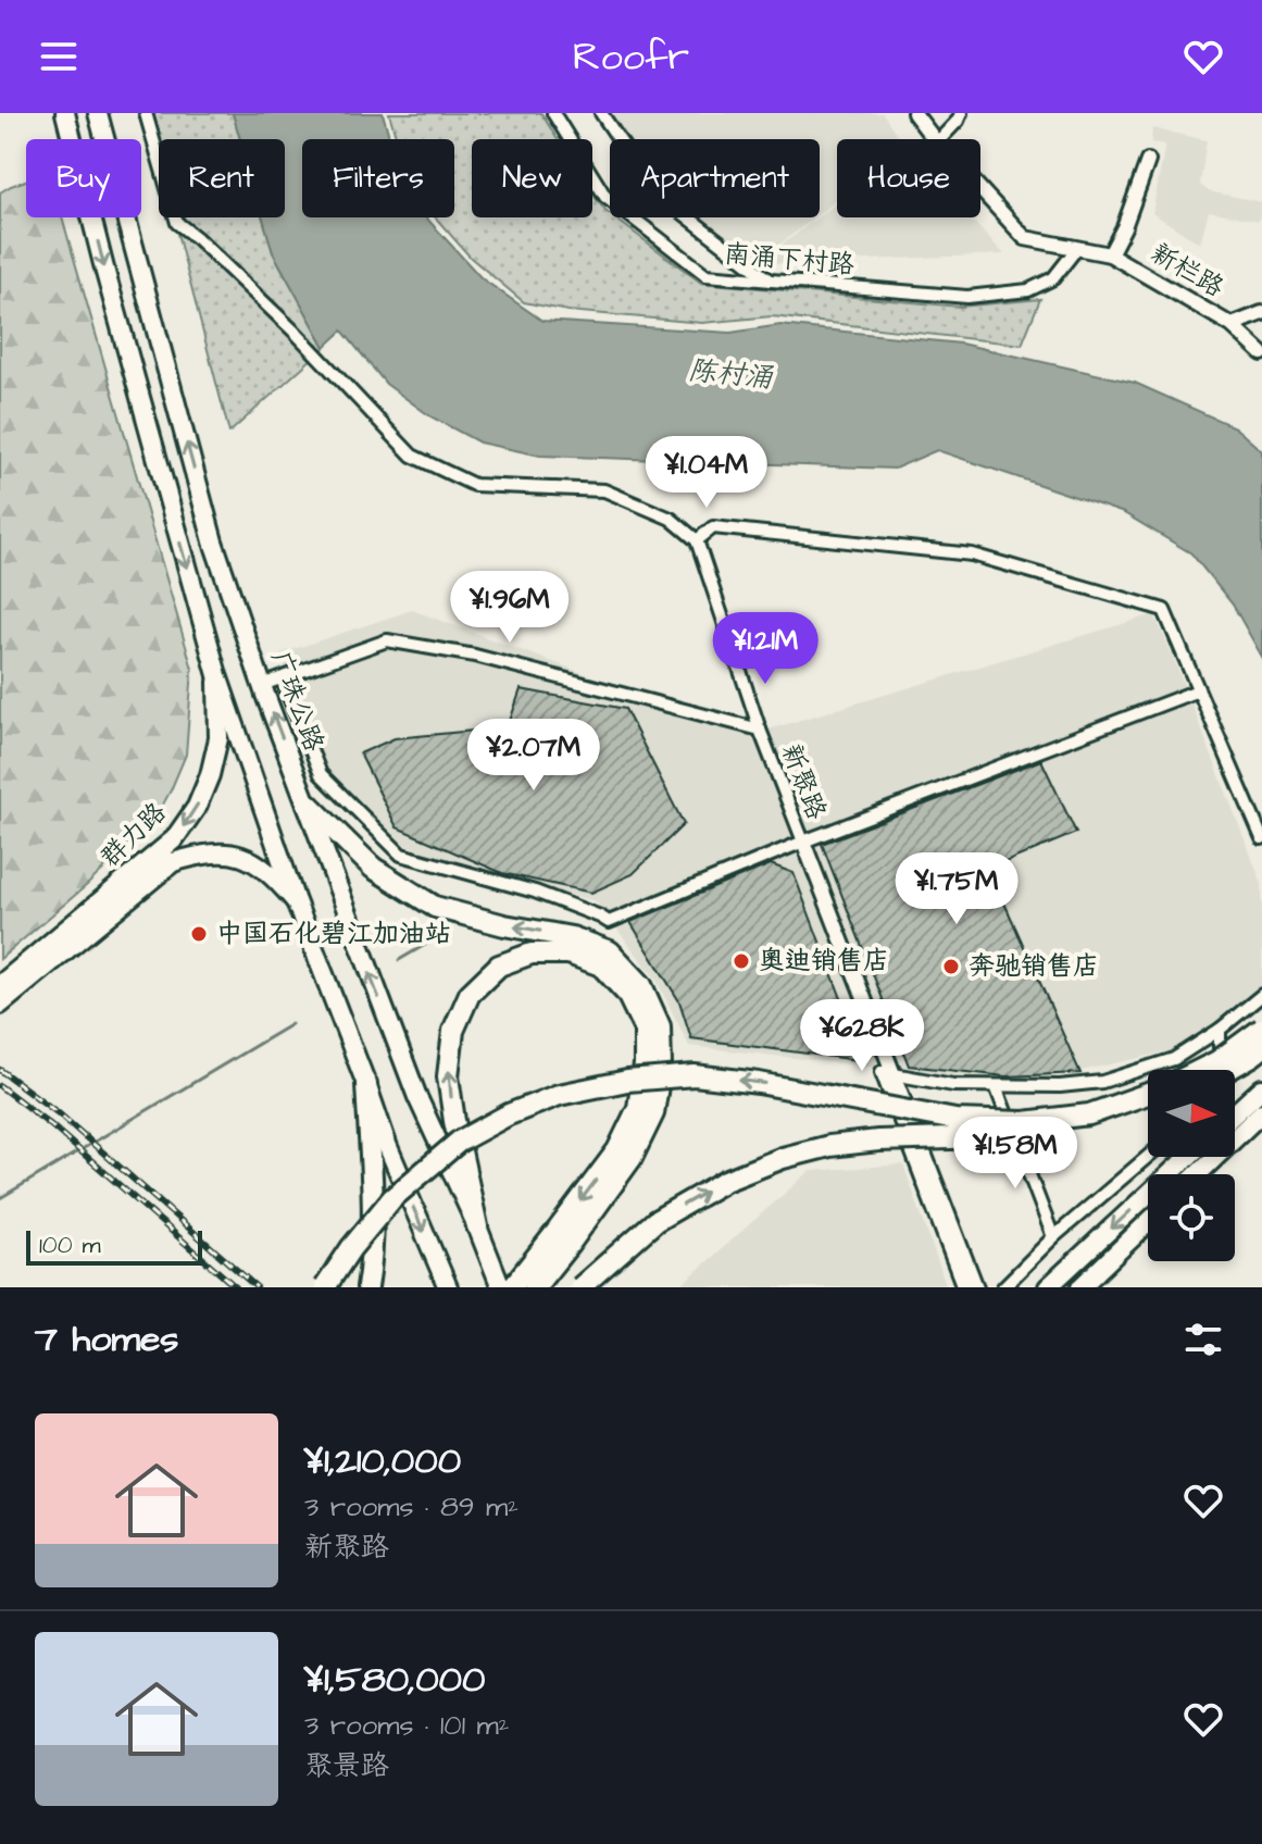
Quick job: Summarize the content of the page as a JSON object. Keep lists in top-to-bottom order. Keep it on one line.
{"streets":{"main road":["广珠公路","群力路"],"street":["南涌下村路","新栏路","新聚路"]},"crossings":[["南涌下村路","新栏路"]],"one_way":["群力路"],"water":["陈村涌"],"places":["中国石化碧江加油站","奥迪销售店","奔驰销售店"],"scale_bar":"100 m","north":"right","page":{"header":"Roofr","chip":["Buy","Rent","Filters","New","Apartment","House"],"price":["¥1.04M","¥1.96M","¥1.21M","¥2.07M","¥1.75M","¥628K","¥1.58M"],"scale":"100 m","heading":"7 homes","list":[{"name":"¥1,210,000","note":"3 rooms · 89 m² · 新聚路"},{"name":"¥1,580,000","note":"3 rooms · 101 m² · 聚景路"}]}}
